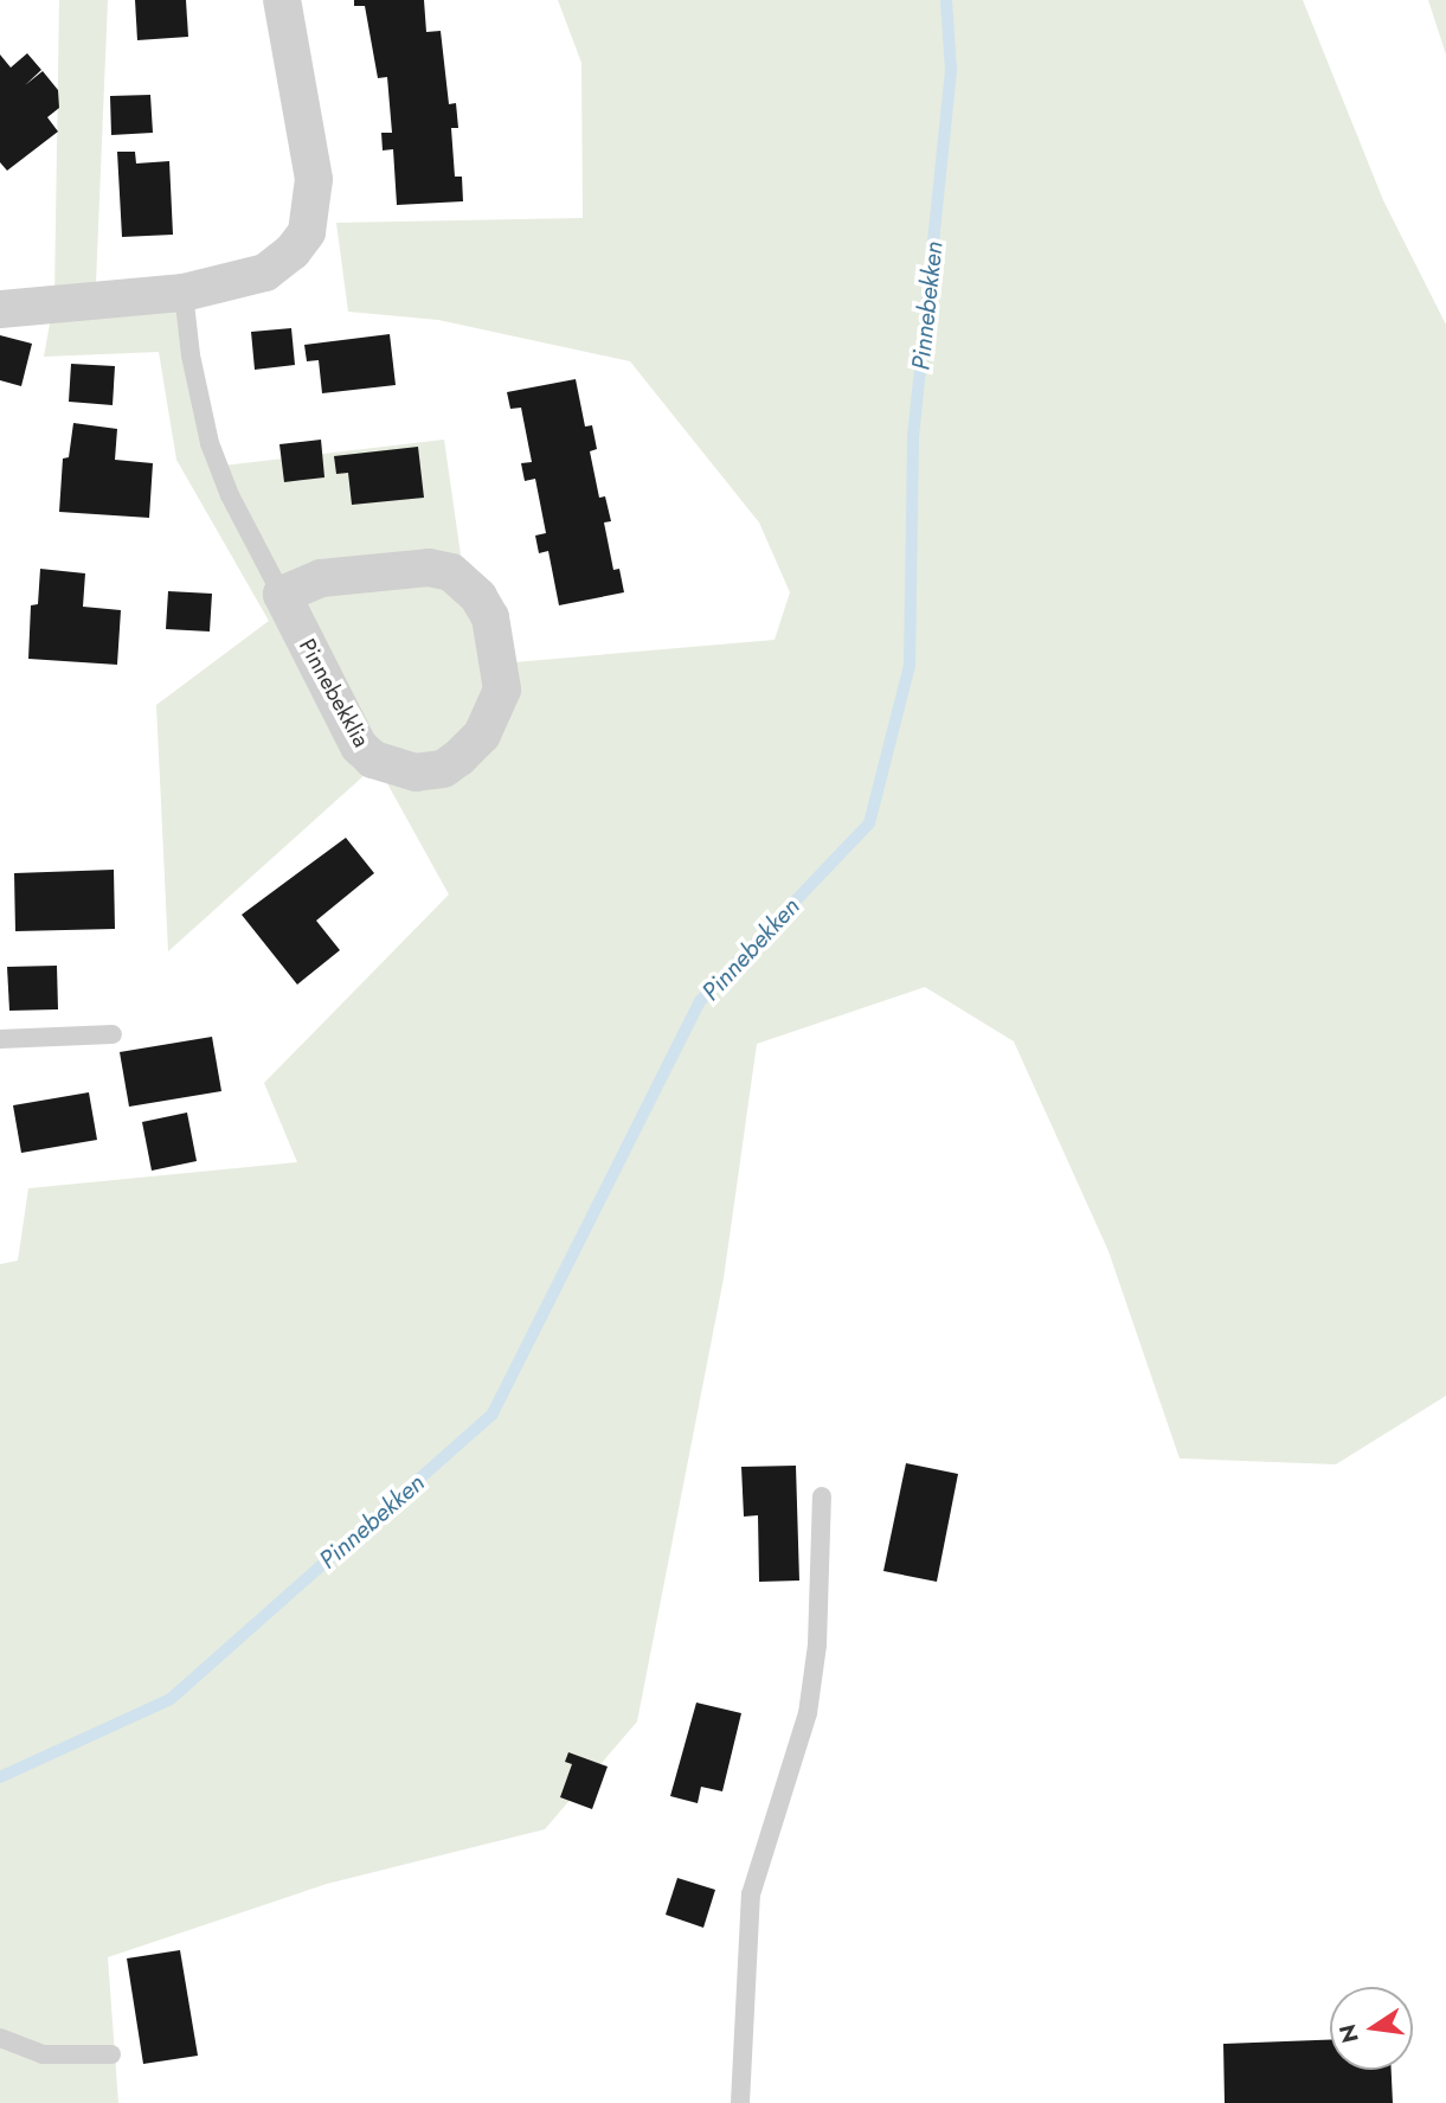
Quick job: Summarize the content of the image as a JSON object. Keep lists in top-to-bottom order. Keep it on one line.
{"streets":{"street":["Pinnebekklia"]},"water":["Pinnebekken"],"north":"left"}
